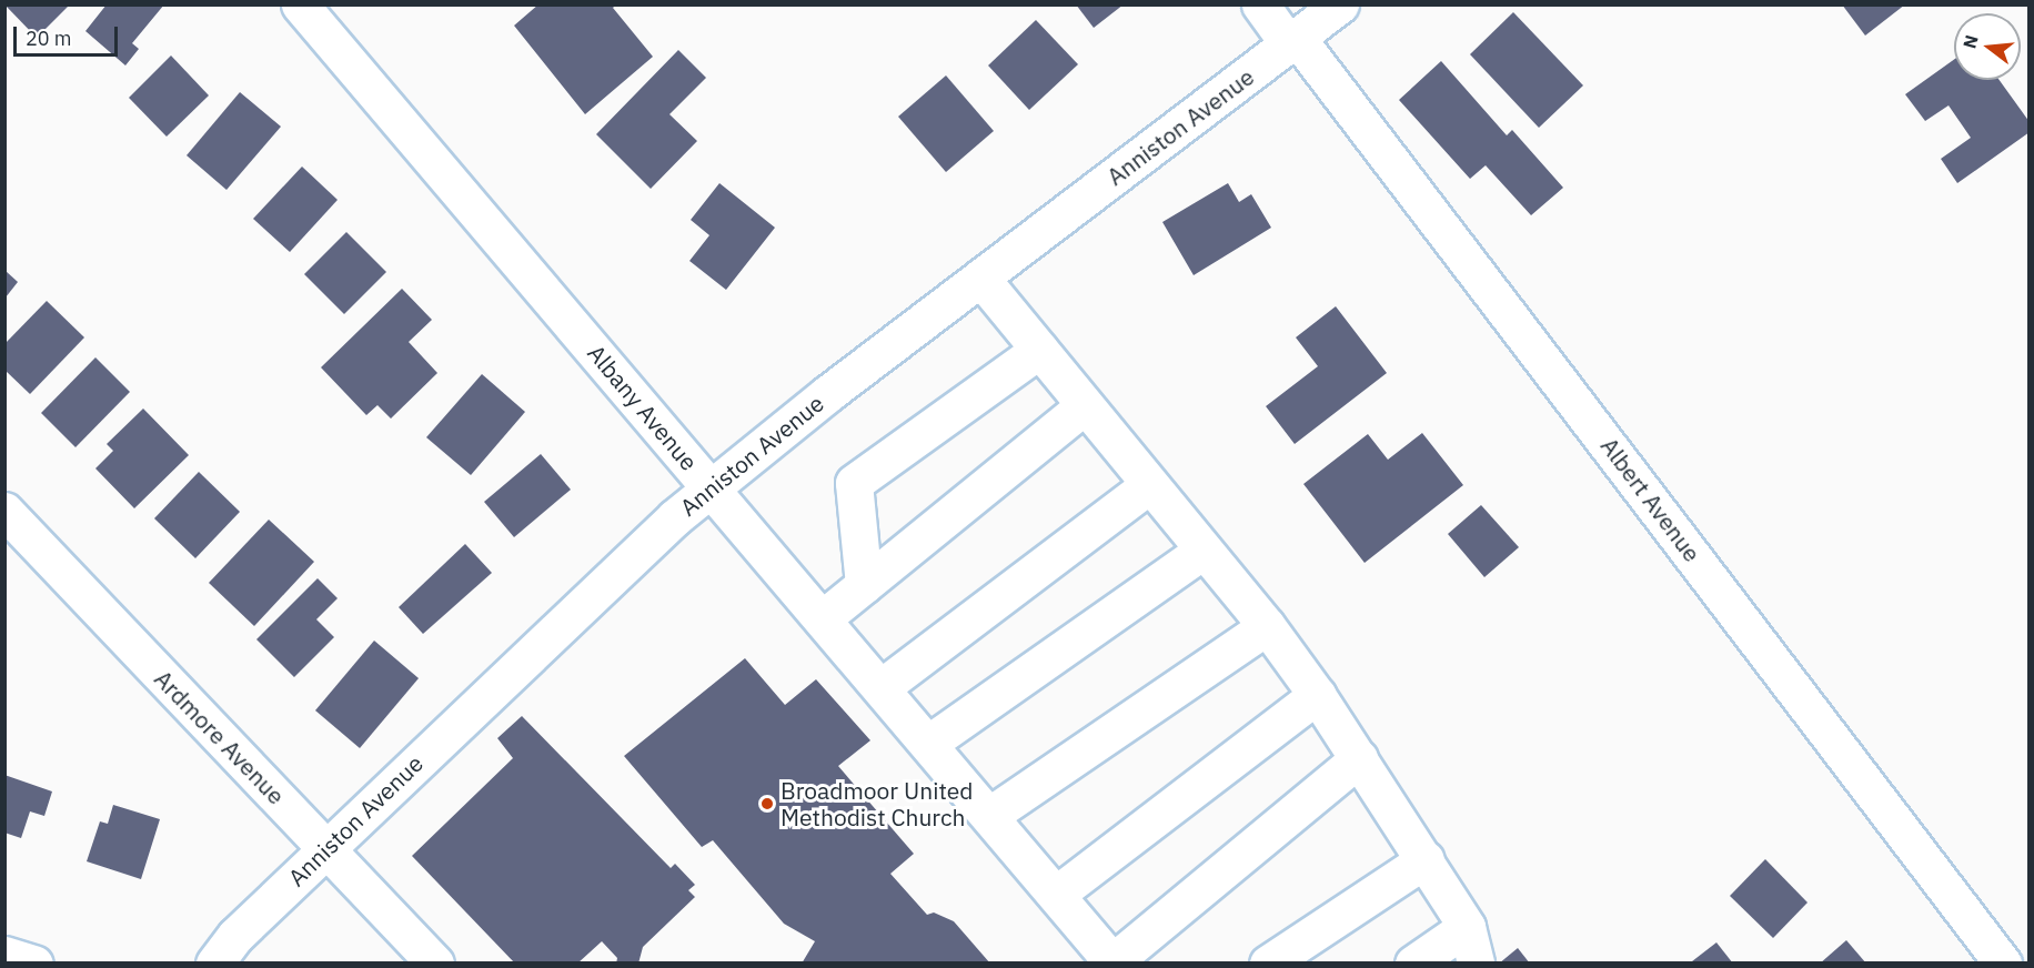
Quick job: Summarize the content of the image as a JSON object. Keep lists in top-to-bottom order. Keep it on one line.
{"streets":{"street":["Anniston Avenue","Albany Avenue","Albert Avenue","Ardmore Avenue"]},"crossings":[["Anniston Avenue","Albany Avenue"],["Anniston Avenue","Albert Avenue"],["Anniston Avenue","Ardmore Avenue"]],"places":["Broadmoor United Methodist Church"],"scale_bar":"20 m","north":"left"}
